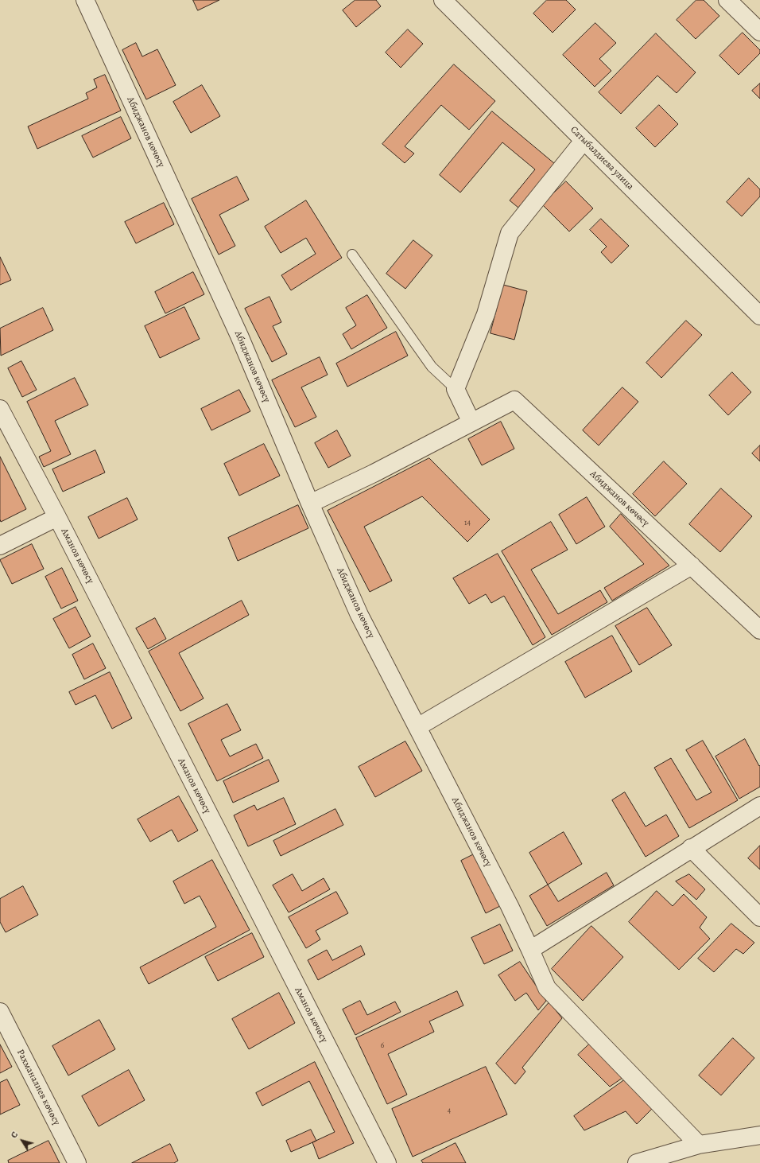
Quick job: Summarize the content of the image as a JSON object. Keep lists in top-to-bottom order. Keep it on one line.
{"streets":{"street":["Абиджанов көчөсү","Сатыбалдиева улица","Аманов көчөсү","Рахманалиев көчөсү"]},"house_numbers":["14","6","4"],"north":"top left"}
